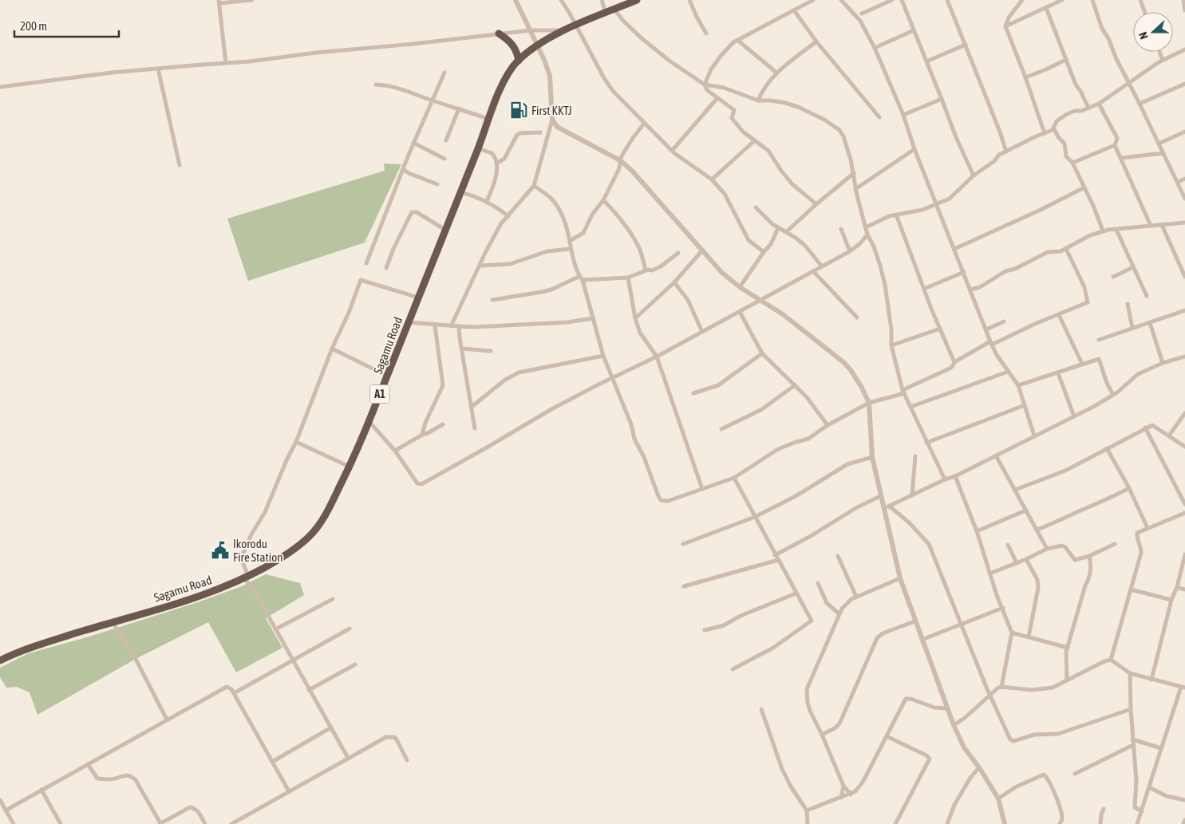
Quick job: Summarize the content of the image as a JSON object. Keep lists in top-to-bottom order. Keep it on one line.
{"streets":{"highway":["Sagamu Road","A1"]},"places":{"fuel station":["First KKTJ"],"public building":["Ikorodu Fire Station"]},"scale_bar":"200 m","north":"left"}
